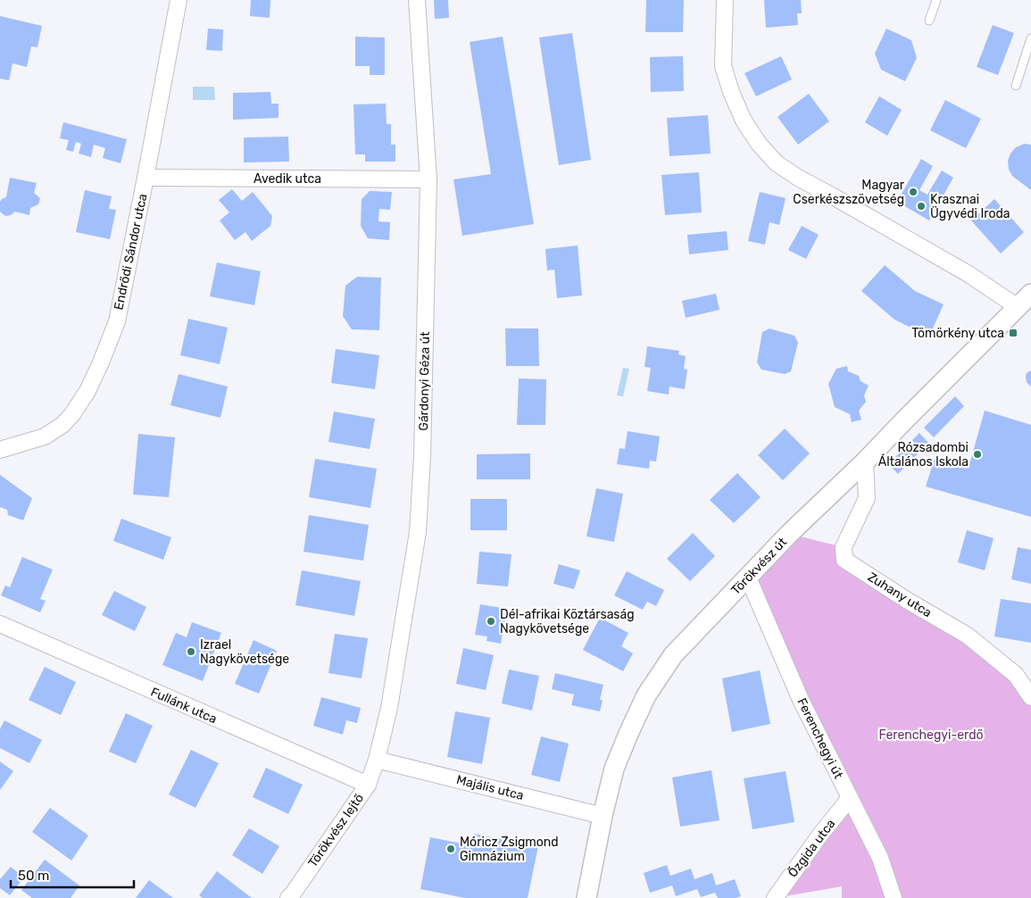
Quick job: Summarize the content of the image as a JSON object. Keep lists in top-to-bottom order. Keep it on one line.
{"streets":{"street":["Avedik utca","Endrődi Sándor utca","Gárdonyi Géza út","Törökvész út","Zuhany utca","Fullánk utca","Ferenchegyi út","Majális utca","Törökvész lejtő","Őzgida utca"]},"crossings":[["Avedik utca","Endrődi Sándor utca"],["Avedik utca","Gárdonyi Géza út"],["Gárdonyi Géza út","Majális utca"],["Gárdonyi Géza út","Törökvész lejtő"],["Törökvész út","Zuhany utca"],["Törökvész út","Ferenchegyi út"],["Törökvész út","Majális utca"],["Fullánk utca","Törökvész lejtő"],["Ferenchegyi út","Őzgida utca"],["Majális utca","Törökvész lejtő"]],"parks":["Ferenchegyi-erdő"],"places":{"other":["Magyar Cserkészszövetség","Krasznai Ügyvédi Iroda","Rózsadombi Általános Iskola","Dél-afrikai Köztársaság Nagykövetsége","Izrael Nagykövetsége","Móricz Zsigmond Gimnázium"],"transit":["Tömörkény utca"]},"scale_bar":"50 m"}
